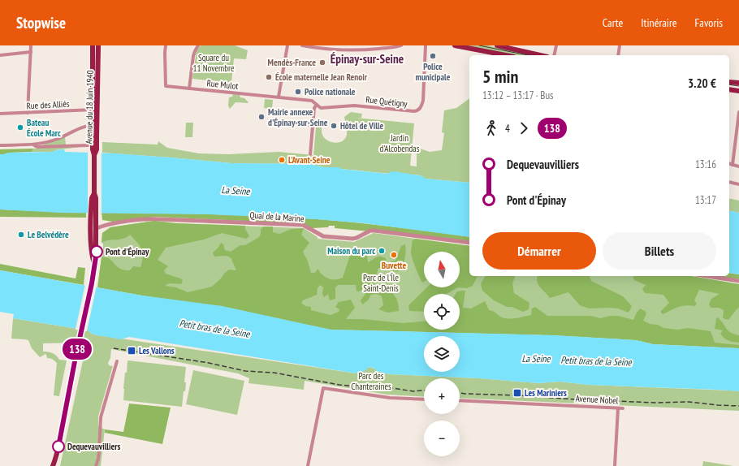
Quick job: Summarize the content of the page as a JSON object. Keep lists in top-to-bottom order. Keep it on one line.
{"streets":{"main road":["Avenue du 18 Juin 1940"],"street":["Rue Mulot","Rue Quétigny","Rue des Alliés","Quai de la Marine","Avenue Nobel"]},"crossings":[["Rue Mulot","Rue Quétigny"],["Rue des Alliés","Avenue du 18 Juin 1940"],["Avenue du 18 Juin 1940","Quai de la Marine"]],"districts":["Épinay-sur-Seine"],"water":["La Seine","Petit bras de la Seine"],"parks":["Square du 11 Novembre","Jardin d'Alcobendas","Parc de l'Île Saint-Denis","Parc des Chanteraines"],"places":{"other":["Police municipale","Mendès-France","École maternelle Jean Renoir","Police nationale","Mairie annexe d'Épinay-sur-Seine","Hôtel de Ville","Bateau École Marc","L'Avant-Seine","Le Belvédère","Maison du parc","Pont d'Épinay","Buvette","Dequevauvilliers"],"transit":["Les Vallons","Les Mariniers"]},"lines":["bus line 138"],"north":"top","page":{"header":"Stopwise","nav":["Carte","Itinéraire","Favoris"],"on_map":"138","heading":["5 min","13:12 – 13:17 · Bus","3.20 €"],"legs":["4","138"],"list":[{"name":"Dequevauvilliers","value":"13:16"},{"name":"Pont d'Épinay","value":"13:17"}],"buttons":["Démarrer","Billets"],"map_buttons":["+","−"]}}
